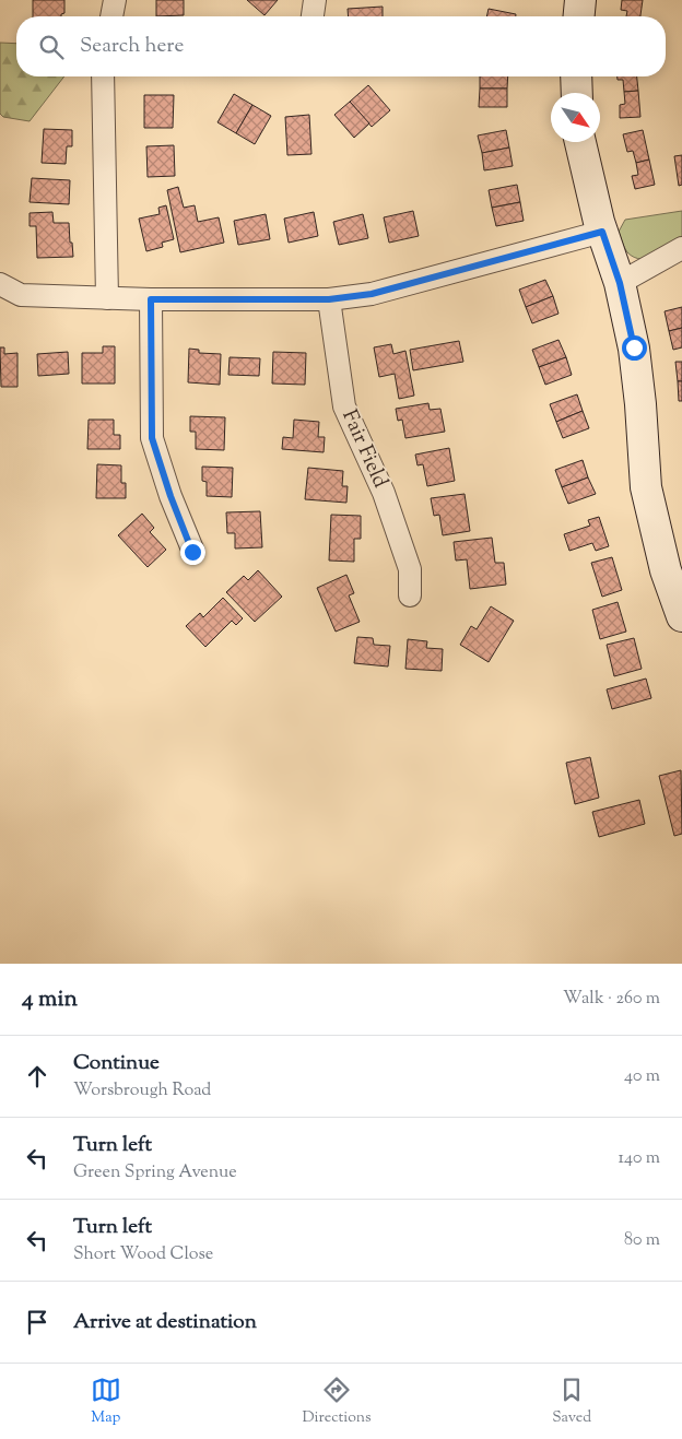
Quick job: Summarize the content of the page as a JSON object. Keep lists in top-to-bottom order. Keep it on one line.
{"streets":{"street":["Fair Field"]},"north":"bottom right","page":{"search":"Search here","heading":["4 min","Walk · 260 m"],"list":[["Continue","Worsbrough Road","40 m"],["Turn left","Green Spring Avenue","140 m"],["Turn left","Short Wood Close","80 m"],"Arrive at destination"],"nav":["Map","Directions","Saved"]}}
